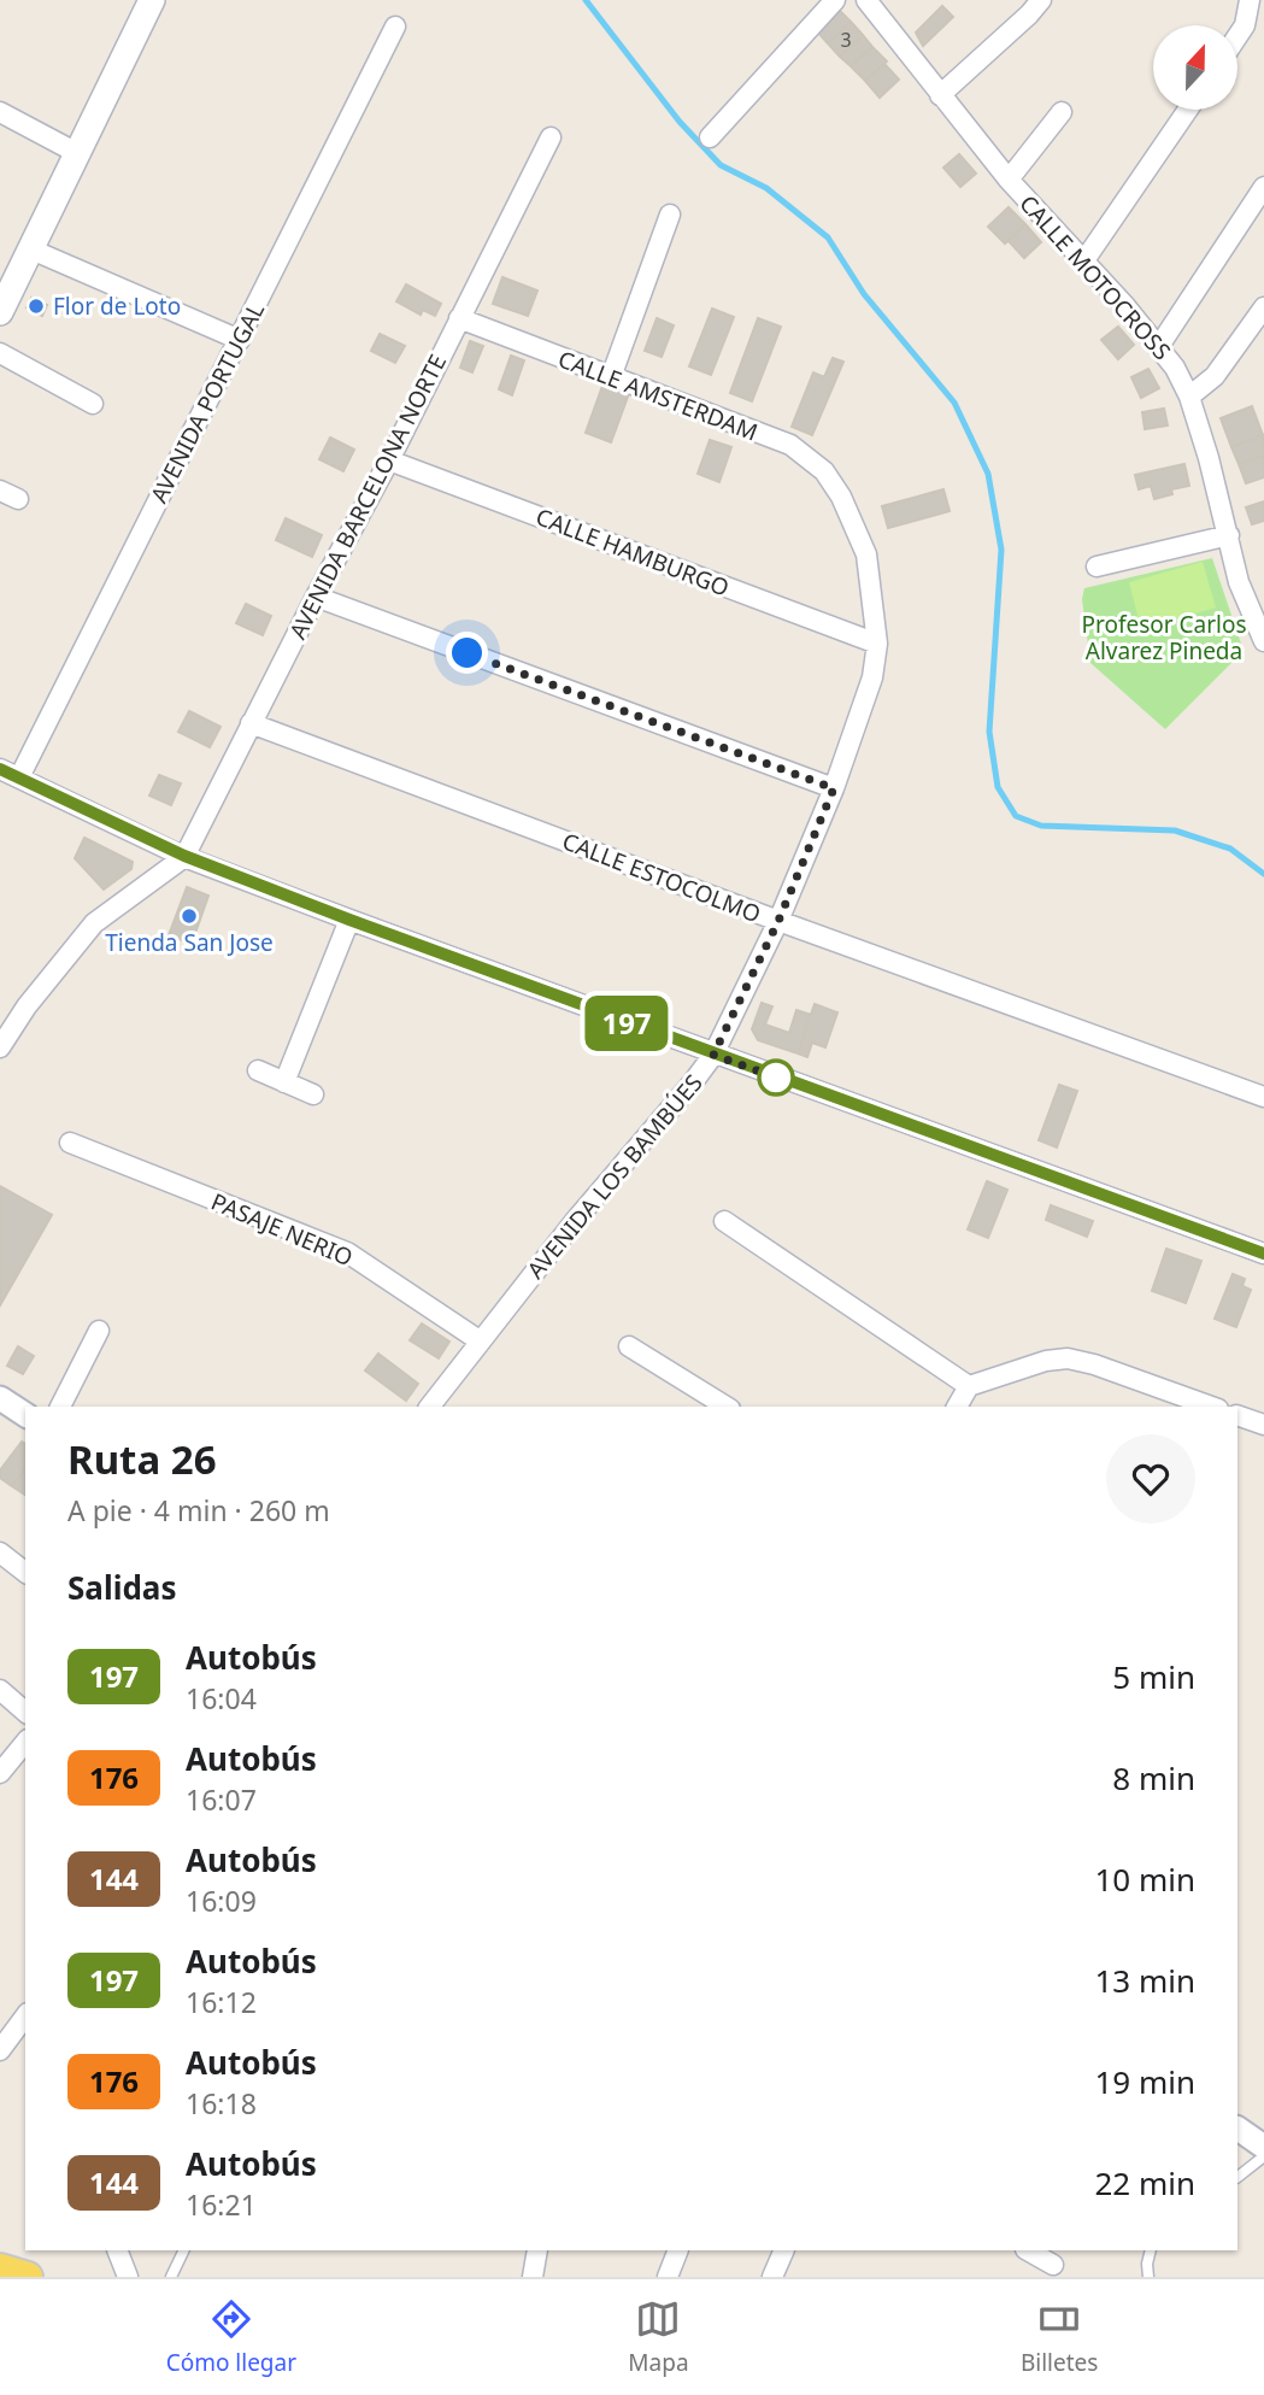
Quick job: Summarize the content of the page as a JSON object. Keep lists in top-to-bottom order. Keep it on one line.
{"streets":{"street":["CALLE MOTOCROSS","CALLE AMSTERDAM","AVENIDA PORTUGAL","AVENIDA BARCELONA NORTE","CALLE HAMBURGO","CALLE ESTOCOLMO","AVENIDA LOS BAMBÚES","PASAJE NERIO"]},"crossings":[["CALLE AMSTERDAM","AVENIDA BARCELONA NORTE"],["CALLE AMSTERDAM","AVENIDA LOS BAMBÚES"],["AVENIDA BARCELONA NORTE","CALLE HAMBURGO"],["AVENIDA BARCELONA NORTE","CALLE ESTOCOLMO"],["CALLE HAMBURGO","AVENIDA LOS BAMBÚES"],["CALLE ESTOCOLMO","AVENIDA LOS BAMBÚES"],["AVENIDA LOS BAMBÚES","PASAJE NERIO"]],"parks":["Profesor Carlos Alvarez Pineda"],"places":["Flor de Loto","Tienda San Jose"],"lines":["bus line 197"],"house_numbers":["3"],"north":"top","page":{"on_map":"197","heading":[["Ruta 26","A pie · 4 min · 260 m"],"Salidas"],"list":[{"mark":"197","name":"Autobús","note":"16:04","value":"5 min"},{"mark":"176","name":"Autobús","note":"16:07","value":"8 min"},{"mark":"144","name":"Autobús","note":"16:09","value":"10 min"},{"mark":"197","name":"Autobús","note":"16:12","value":"13 min"},{"mark":"176","name":"Autobús","note":"16:18","value":"19 min"},{"mark":"144","name":"Autobús","note":"16:21","value":"22 min"}],"tabs":["Cómo llegar","Mapa","Billetes"]}}
